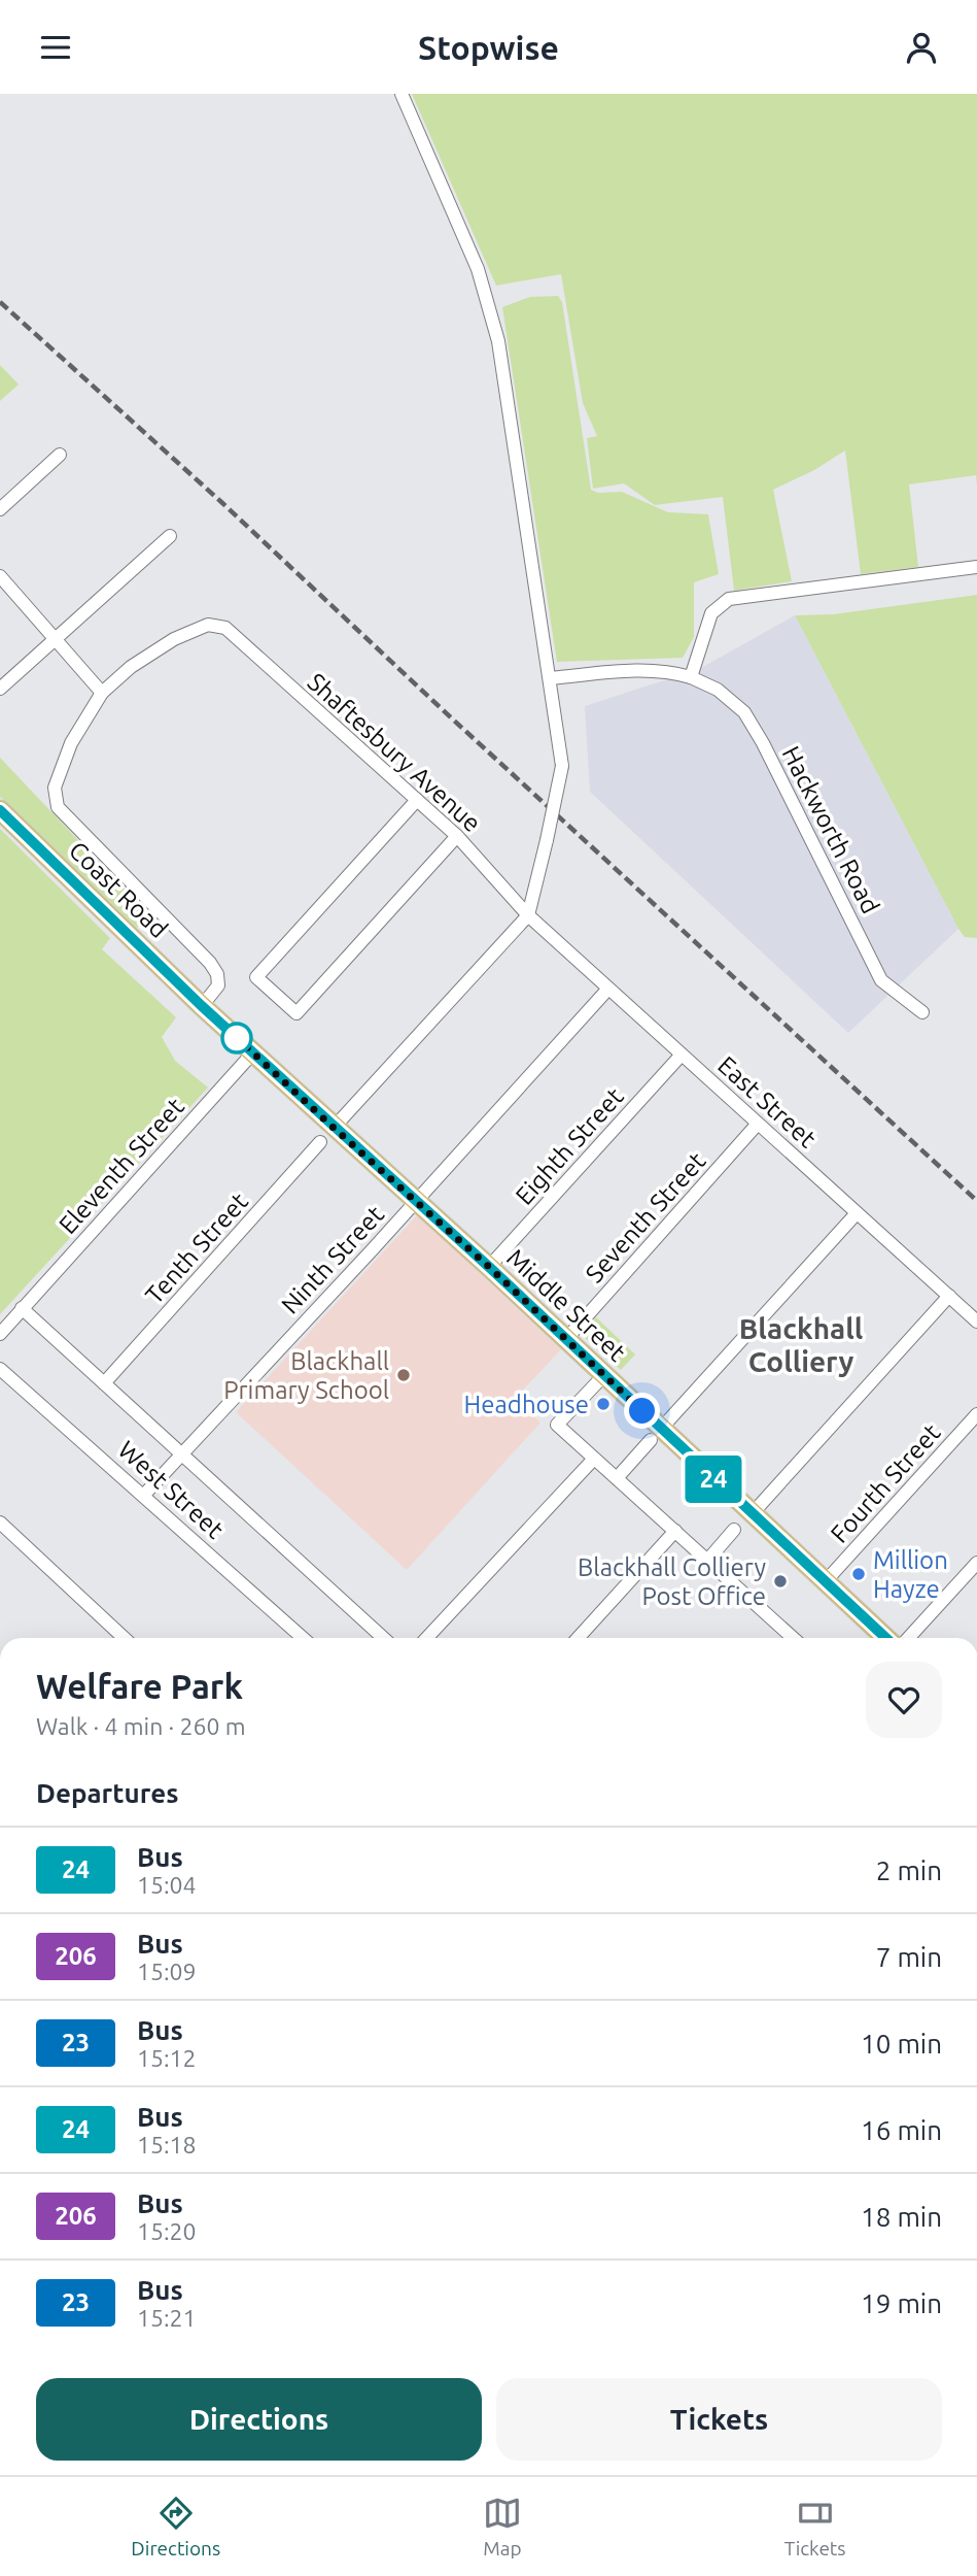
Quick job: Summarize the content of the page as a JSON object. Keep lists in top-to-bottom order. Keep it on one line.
{"streets":{"main road":["Coast Road","Middle Street"],"street":["Shaftesbury Avenue","Hackworth Road","East Street","Eighth Street","Eleventh Street","Seventh Street","Tenth Street","Ninth Street","Fourth Street","West Street"]},"crossings":[["Shaftesbury Avenue","East Street"],["Shaftesbury Avenue","Tenth Street"],["Coast Road","Middle Street"],["East Street","Eighth Street"],["East Street","Seventh Street"],["East Street","Tenth Street"],["East Street","Ninth Street"],["Eighth Street","Middle Street"],["Eleventh Street","Middle Street"],["Seventh Street","Middle Street"],["Tenth Street","Middle Street"],["Ninth Street","Middle Street"],["Ninth Street","West Street"],["Middle Street","Fourth Street"]],"districts":["Blackhall Colliery"],"places":["Blackhall Primary School","Headhouse","Million Hayze","Blackhall Colliery Post Office"],"lines":["bus line 24"],"page":{"header":"Stopwise","on_map":"24","heading":[["Welfare Park","Walk · 4 min · 260 m"],"Departures"],"list":[{"mark":"24","name":"Bus","note":"15:04","value":"2 min"},{"mark":"206","name":"Bus","note":"15:09","value":"7 min"},{"mark":"23","name":"Bus","note":"15:12","value":"10 min"},{"mark":"24","name":"Bus","note":"15:18","value":"16 min"},{"mark":"206","name":"Bus","note":"15:20","value":"18 min"},{"mark":"23","name":"Bus","note":"15:21","value":"19 min"}],"buttons":["Directions","Tickets"],"tabs":["Directions","Map","Tickets"]}}
